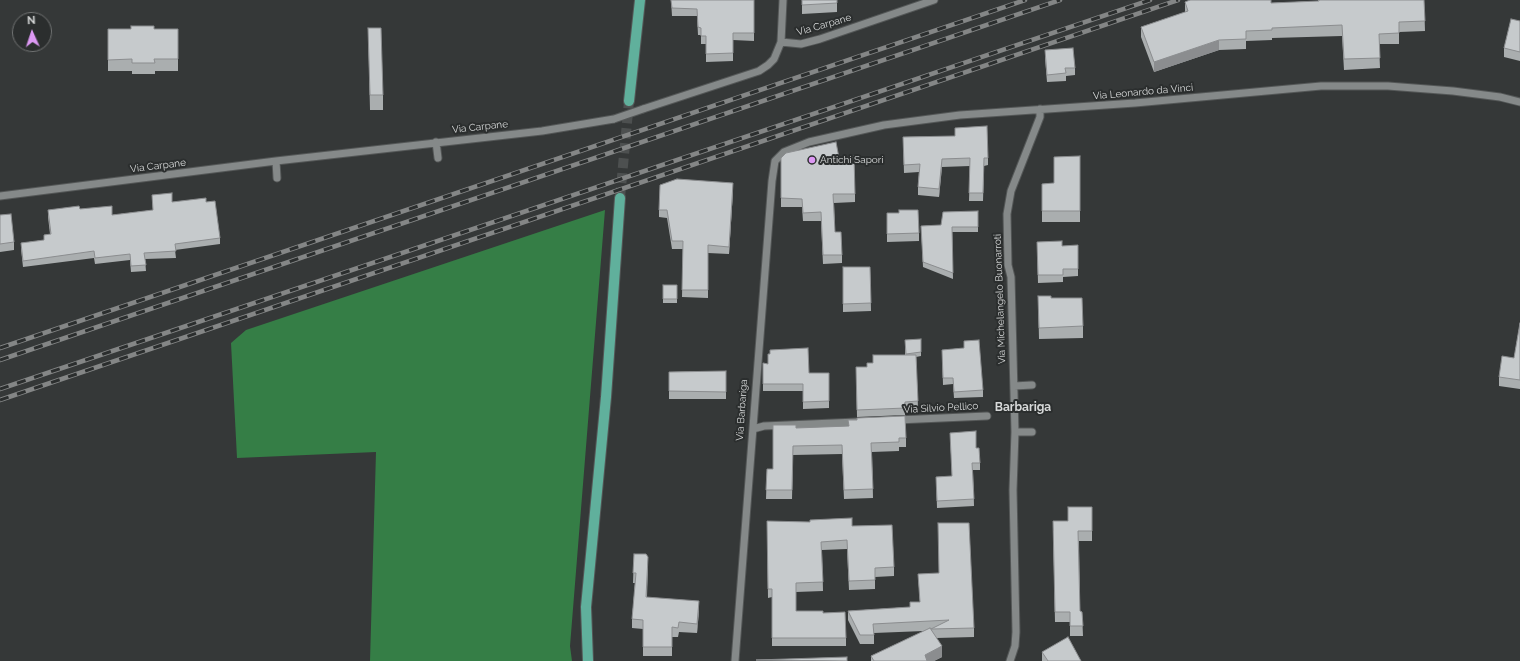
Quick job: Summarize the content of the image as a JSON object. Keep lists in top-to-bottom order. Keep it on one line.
{"streets":{"street":["Via Carpane","Via Leonardo da Vinci","Via Michelangelo Buonarroti","Via Silvio Pellico","Via Barbariga"]},"crossings":[["Via Leonardo da Vinci","Via Michelangelo Buonarroti"],["Via Leonardo da Vinci","Via Barbariga"]],"districts":["Barbariga"],"places":["Antichi Sapori"],"north":"top"}
